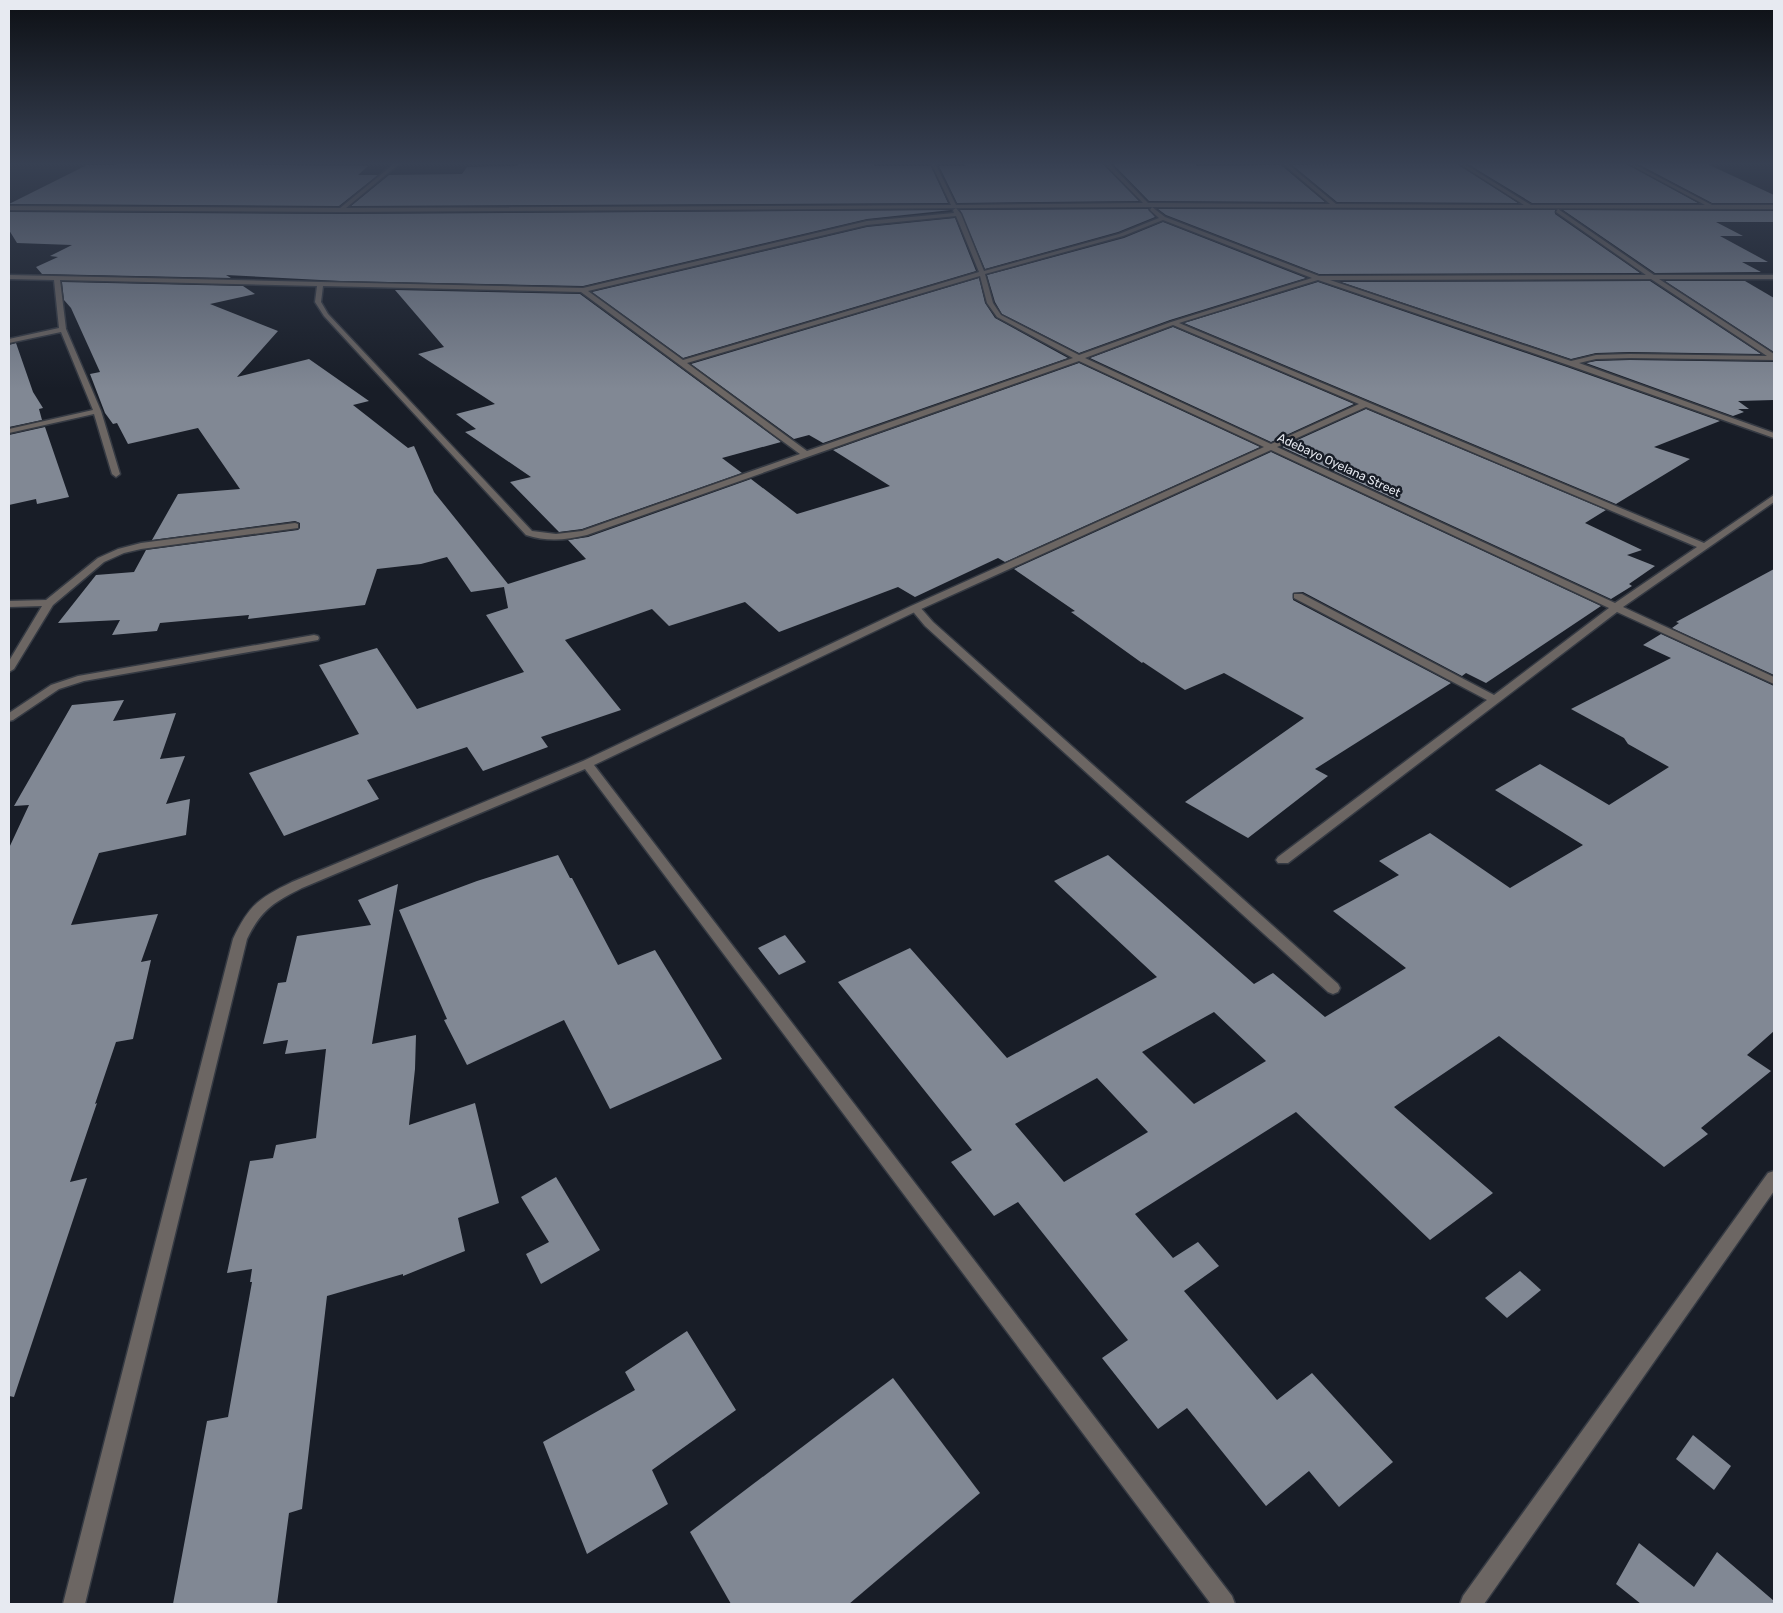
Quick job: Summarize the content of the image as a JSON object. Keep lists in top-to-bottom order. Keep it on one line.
{"streets":{"street":["Adebayo Oyelana Street"]}}
